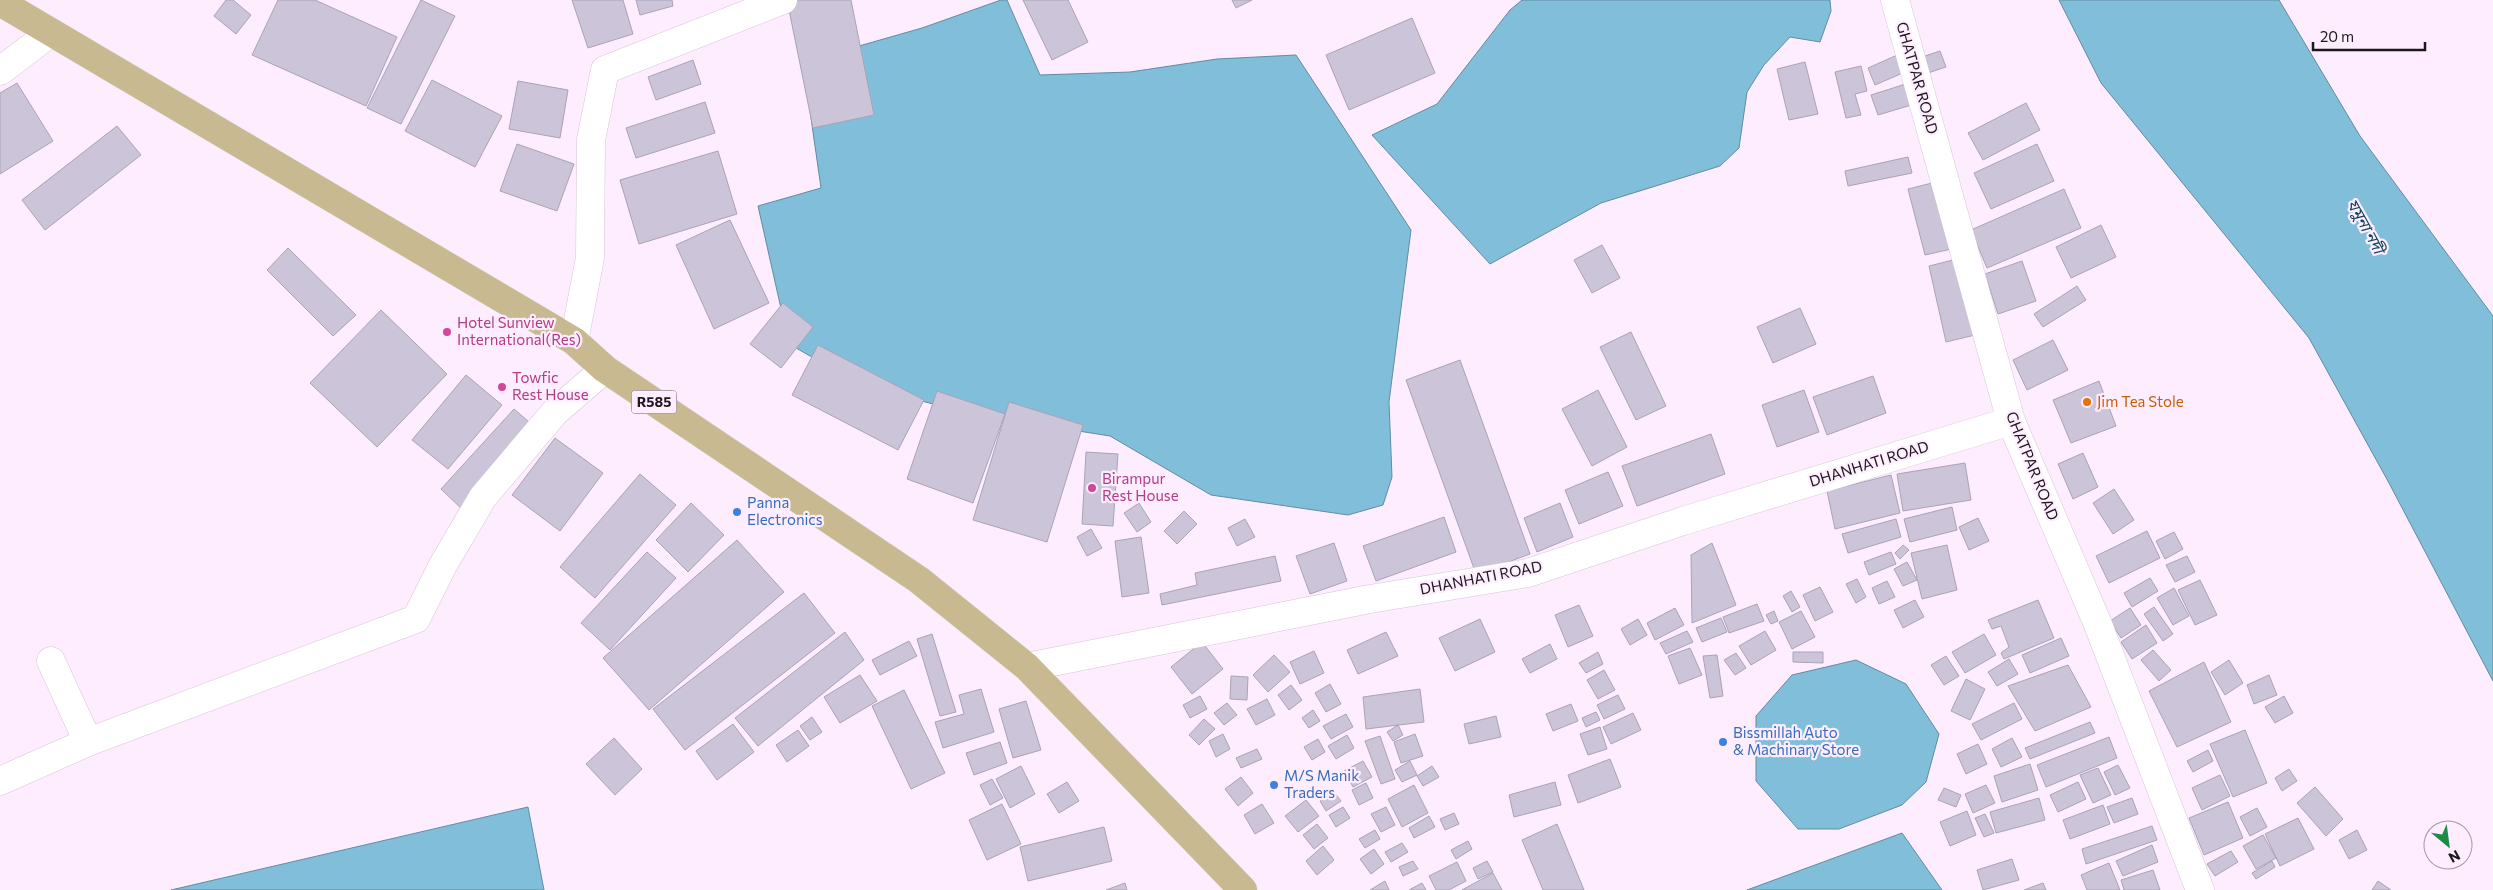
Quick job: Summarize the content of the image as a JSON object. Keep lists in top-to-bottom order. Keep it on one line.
{"streets":{"main road":["R585"],"street":["GHATPAR ROAD","DHANHATI ROAD"]},"crossings":[["GHATPAR ROAD","DHANHATI ROAD"],["R585","DHANHATI ROAD"]],"water":["যমুনা নদী"],"places":["Hotel Sunview International(Res)","Towfic Rest House","Jim Tea Stole","Birampur Rest House","Panna Electronics","Bissmillah Auto & Machinary Store","M/S Manik Traders"],"scale_bar":"20 m","north":"bottom right"}
